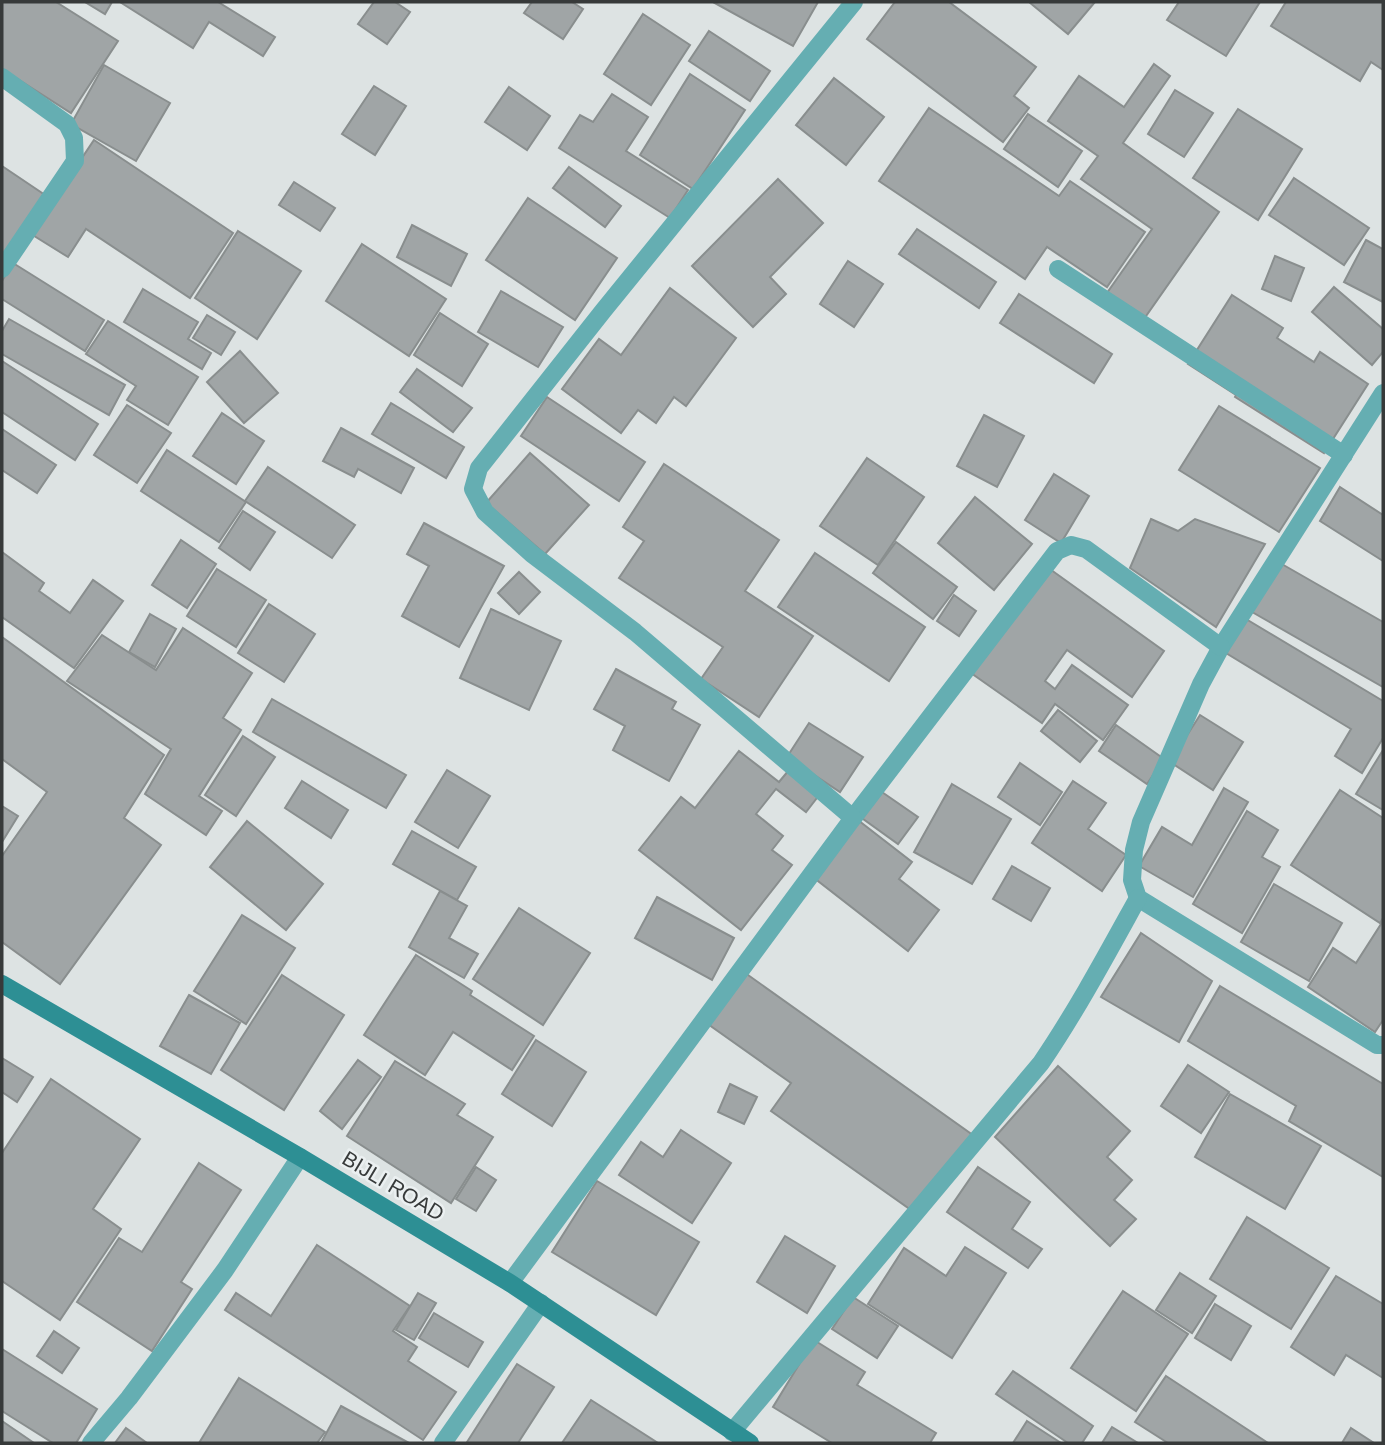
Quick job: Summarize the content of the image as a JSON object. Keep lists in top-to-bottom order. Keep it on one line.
{"streets":{"street":["BIJLI ROAD"]}}
